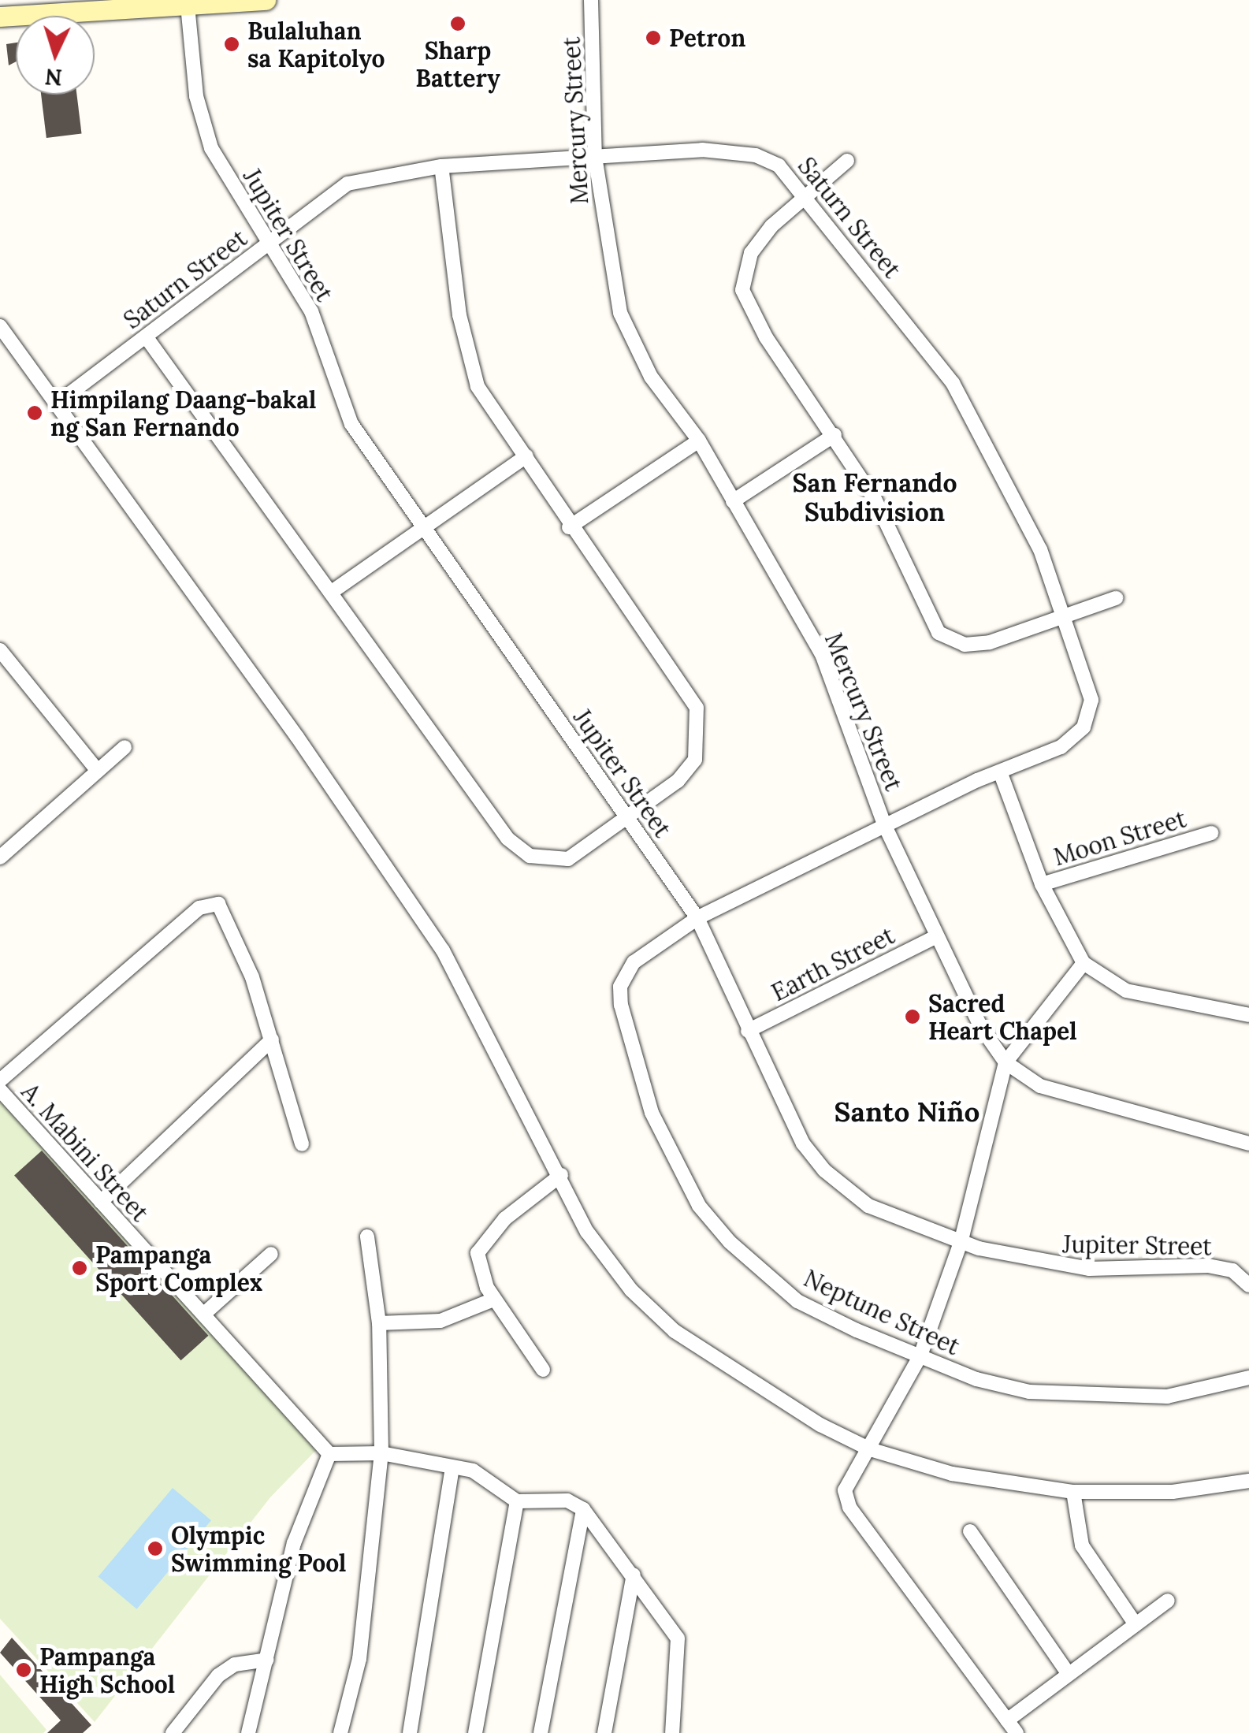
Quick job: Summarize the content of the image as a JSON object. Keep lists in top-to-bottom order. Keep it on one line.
{"streets":{"street":["Mercury Street","Saturn Street","Jupiter Street","Moon Street","Earth Street","A. Mabini Street","Neptune Street"]},"crossings":[["Mercury Street","Saturn Street"],["Mercury Street","Earth Street"],["Mercury Street","Neptune Street"],["Saturn Street","Jupiter Street"],["Saturn Street","Neptune Street"],["Jupiter Street","Earth Street"],["Jupiter Street","Neptune Street"]],"districts":["San Fernando Subdivision","Santo Niño"],"places":["Sharp Battery","Petron","Bulaluhan sa Kapitolyo","Himpilang Daang-bakal ng San Fernando","Sacred Heart Chapel","Pampanga Sport Complex","Olympic Swimming Pool","Pampanga High School"],"north":"bottom"}
